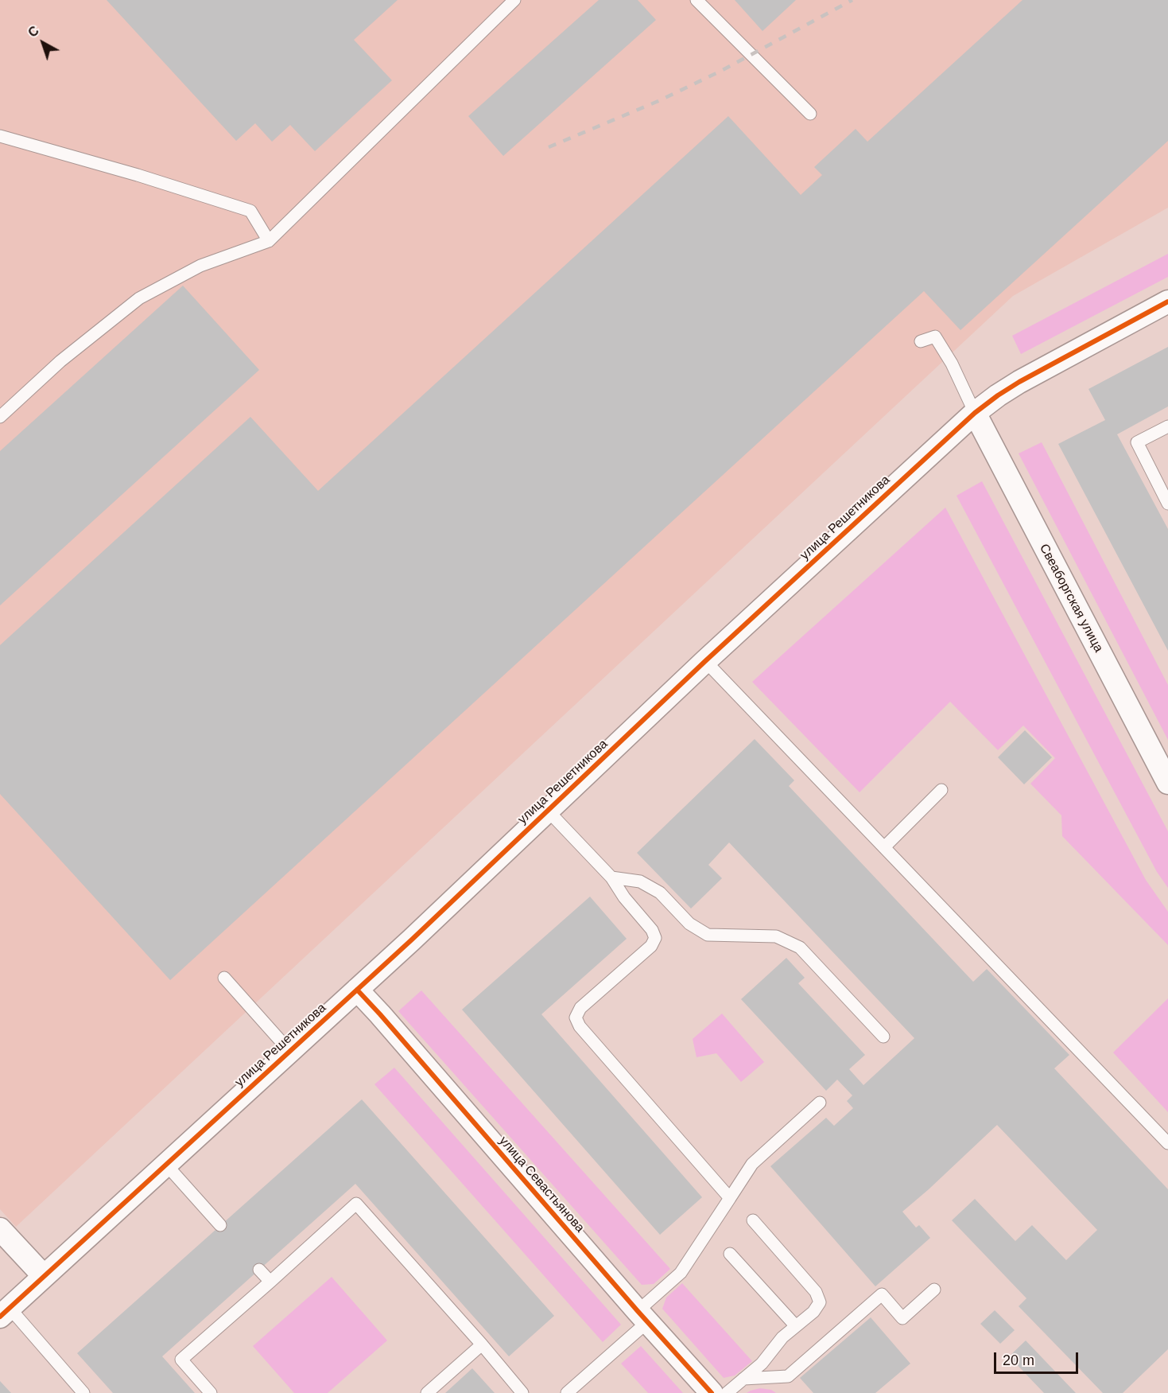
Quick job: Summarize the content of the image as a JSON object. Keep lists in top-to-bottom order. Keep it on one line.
{"streets":{"street":["улица Решетникова","Свеаборгская улица","улица Севастьянова"]},"crossings":[["улица Решетникова","Свеаборгская улица"],["улица Решетникова","улица Севастьянова"]],"scale_bar":"20 m","north":"top left"}
